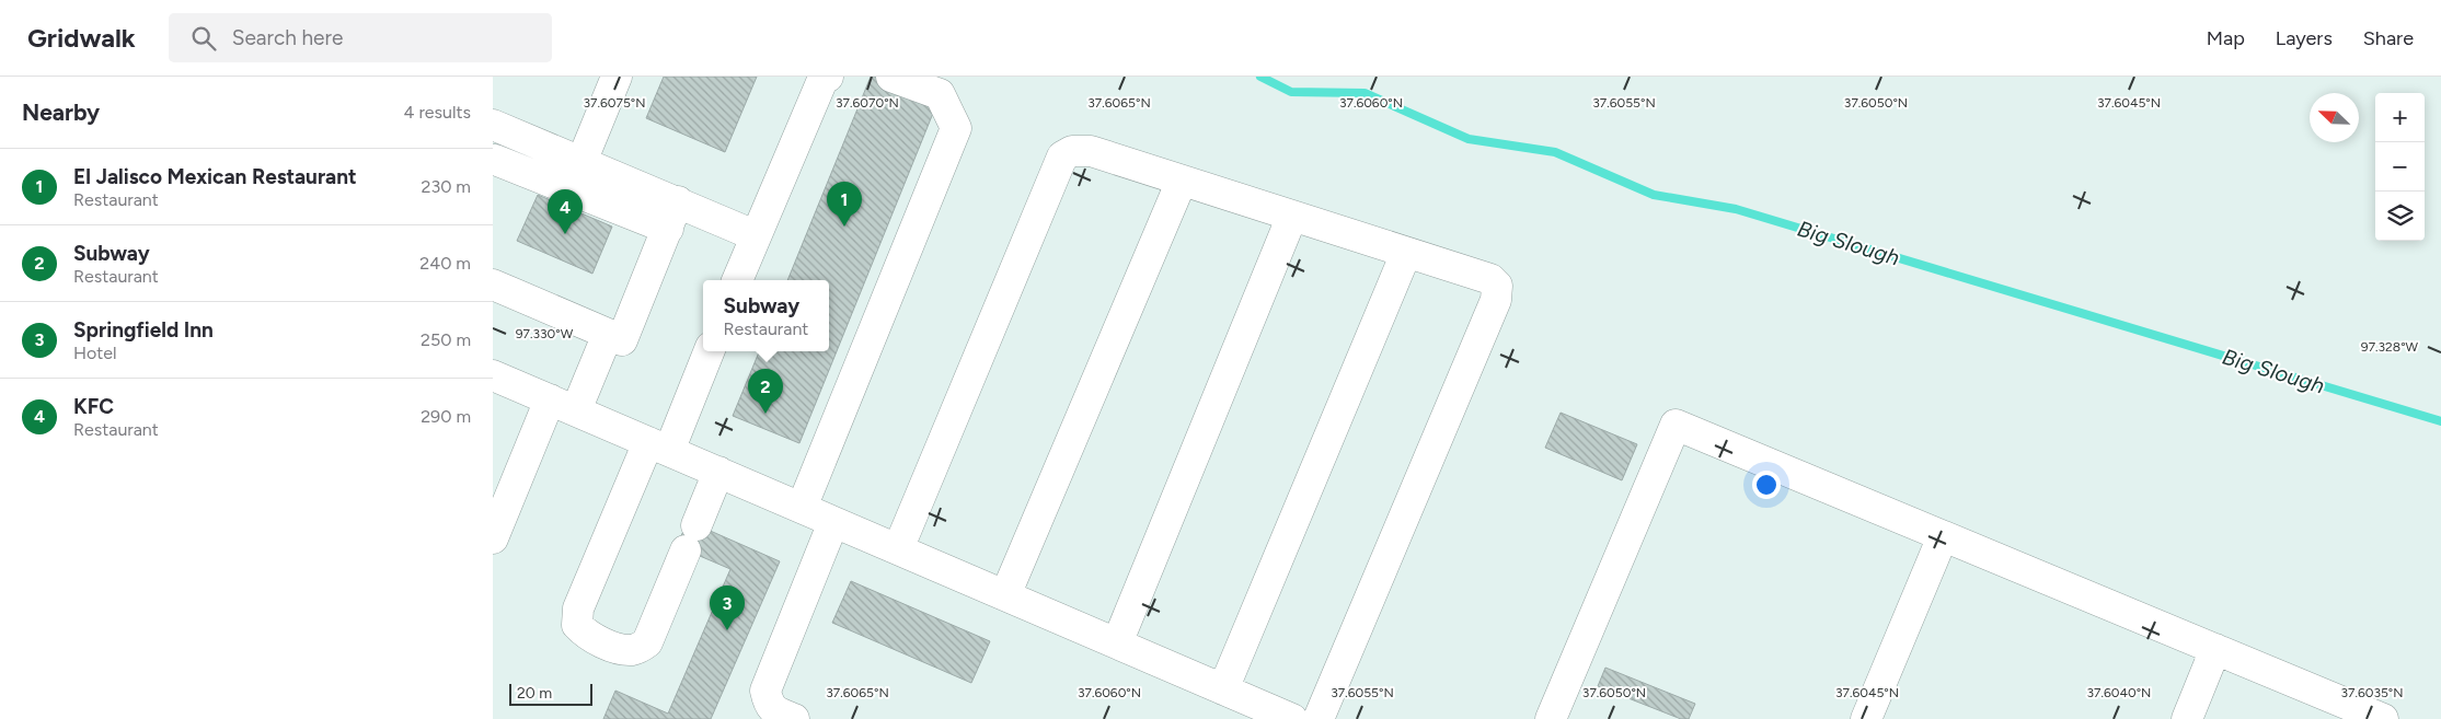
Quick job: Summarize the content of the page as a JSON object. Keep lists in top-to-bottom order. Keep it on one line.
{"water":["Big Slough"],"scale_bar":"20 m","north":"top left","page":{"header":"Gridwalk","search":"Search here","nav":["Map","Layers","Share"],"heading":["Nearby","4 results"],"map_buttons":["+","−"],"list":[{"mark":"1","name":"El Jalisco Mexican Restaurant","note":"Restaurant","value":"230 m"},{"mark":"2","name":"Subway","note":"Restaurant","value":"240 m"},{"mark":"3","name":"Springfield Inn","note":"Hotel","value":"250 m"},{"mark":"4","name":"KFC","note":"Restaurant","value":"290 m"}],"pins":["1","4","2","3"],"popup":["Subway","Restaurant"],"scale":"20 m"},"coordinates":["37.6075°N","37.6070°N","37.6065°N","37.6060°N","37.6055°N","37.6050°N","37.6045°N","97.330°W","97.328°W","37.6040°N","37.6035°N"]}
